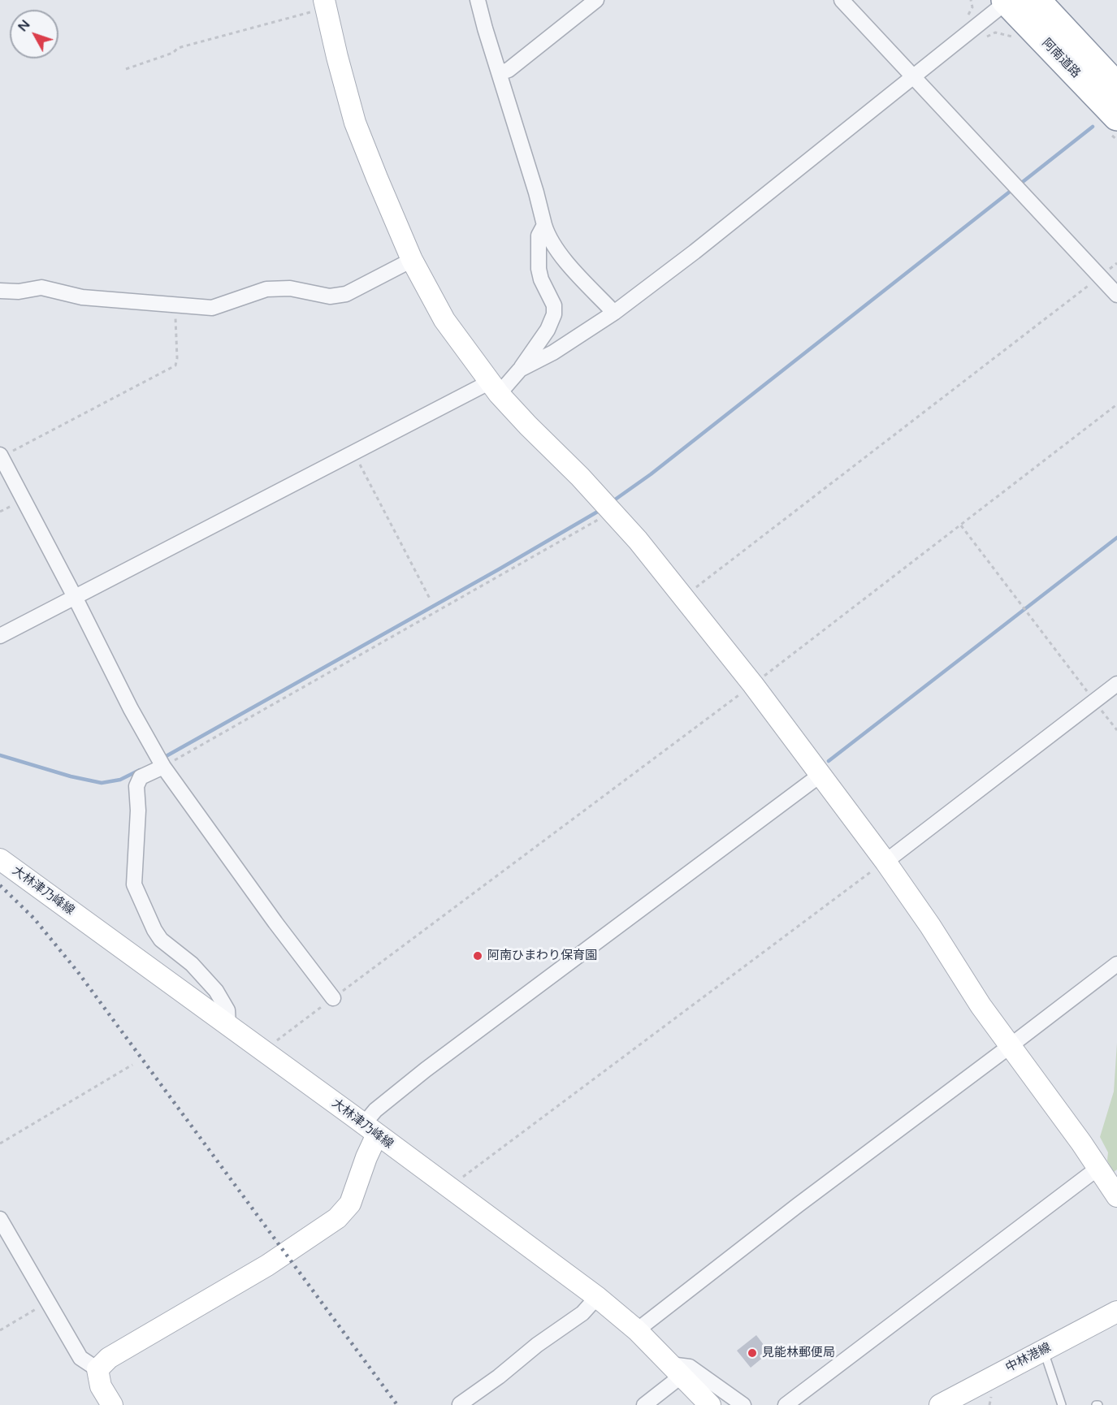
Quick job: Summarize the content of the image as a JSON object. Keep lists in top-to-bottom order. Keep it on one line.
{"streets":{"highway":["阿南道路"],"street":["大林津乃峰線","中林港線"]},"places":["阿南ひまわり保育園","見能林郵便局"],"north":"top left"}
